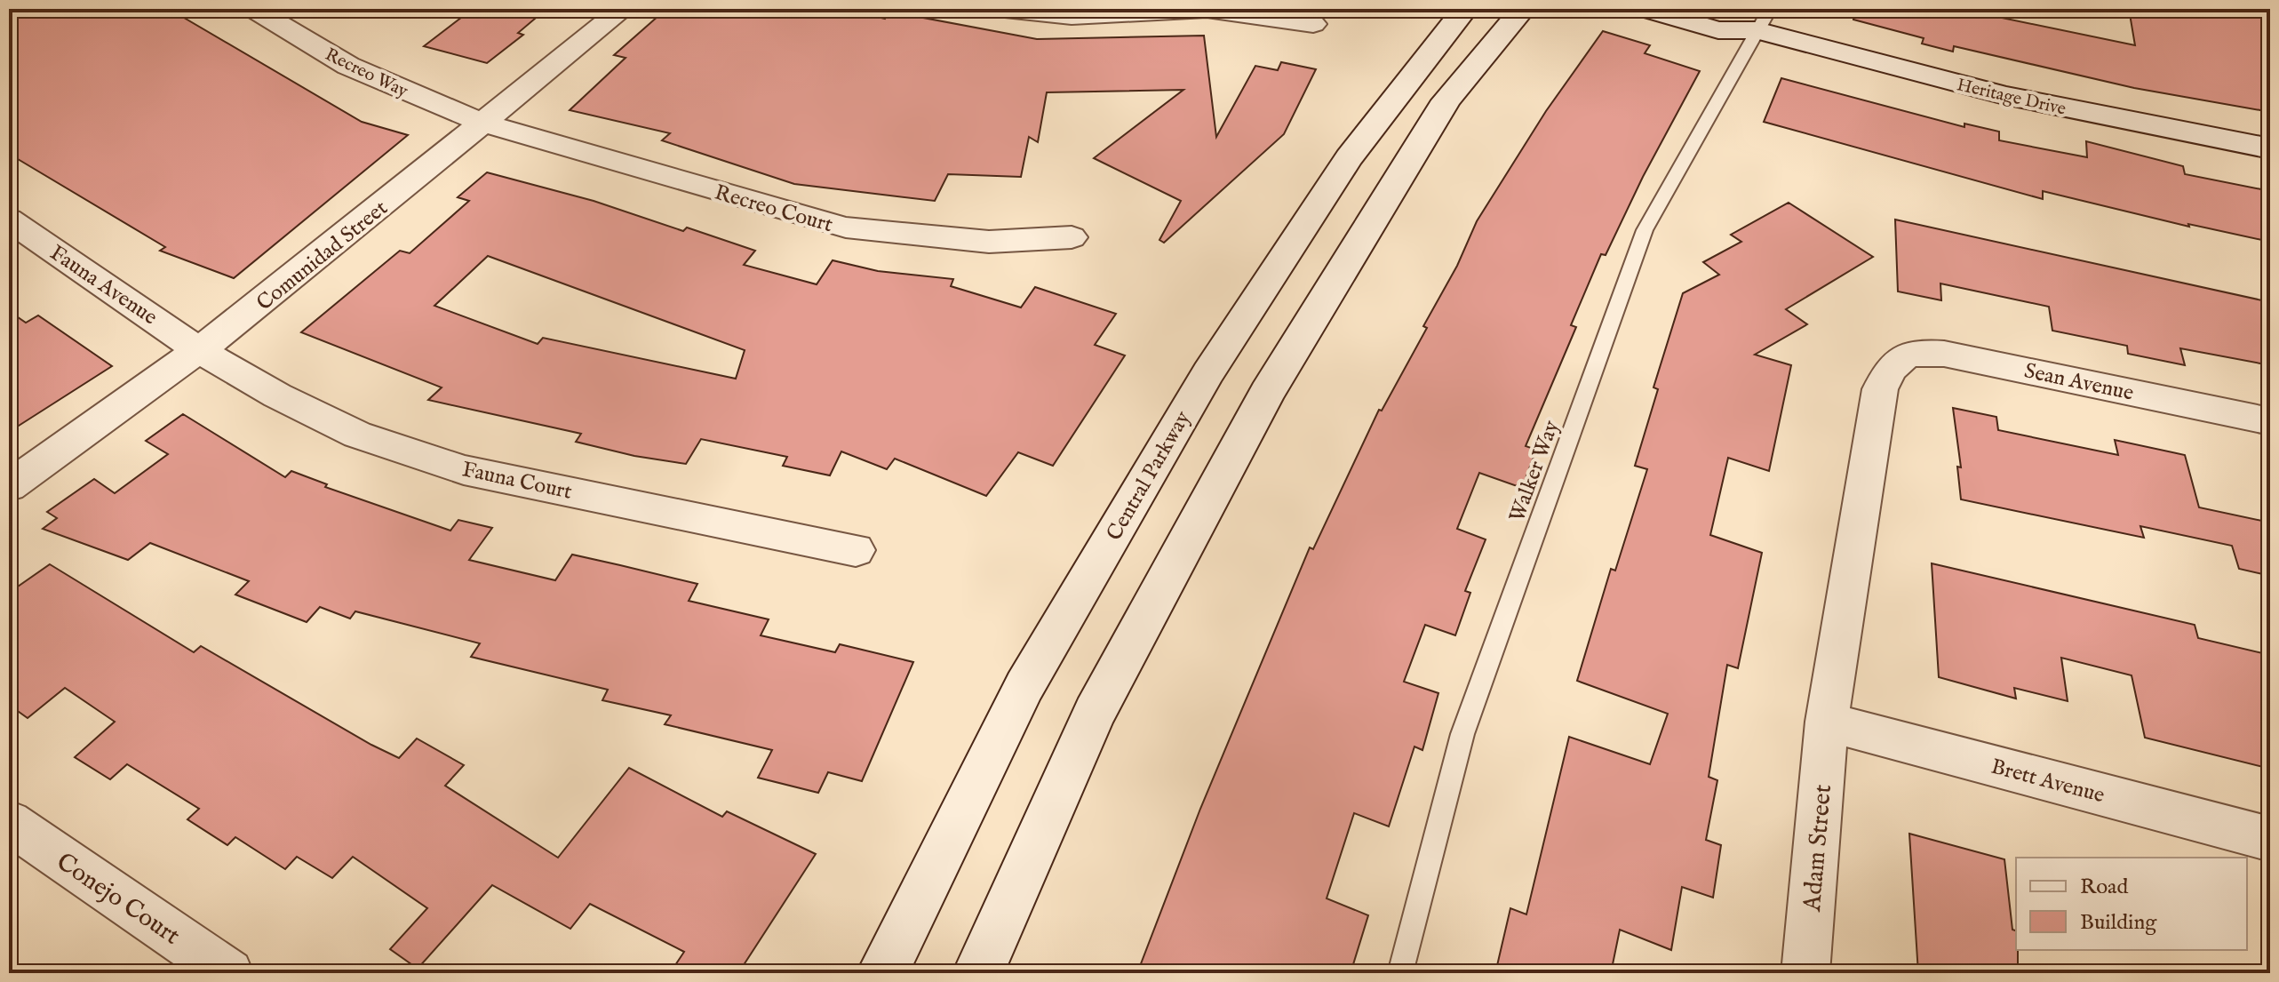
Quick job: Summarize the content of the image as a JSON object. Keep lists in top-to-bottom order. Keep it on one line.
{"streets":{"main road":["Heritage Drive","Central Parkway"],"street":["Recreo Way","Recreo Court","Comunidad Street","Fauna Avenue","Sean Avenue","Fauna Court","Brett Avenue","Adam Street","Conejo Court"],"lane":["Walker Way"]},"crossings":[["Recreo Way","Recreo Court"],["Recreo Way","Comunidad Street"],["Heritage Drive","Walker Way"],["Recreo Court","Comunidad Street"],["Comunidad Street","Fauna Avenue"],["Comunidad Street","Fauna Court"],["Fauna Avenue","Fauna Court"],["Sean Avenue","Adam Street"],["Brett Avenue","Adam Street"]],"legend":["Road","Building"]}
